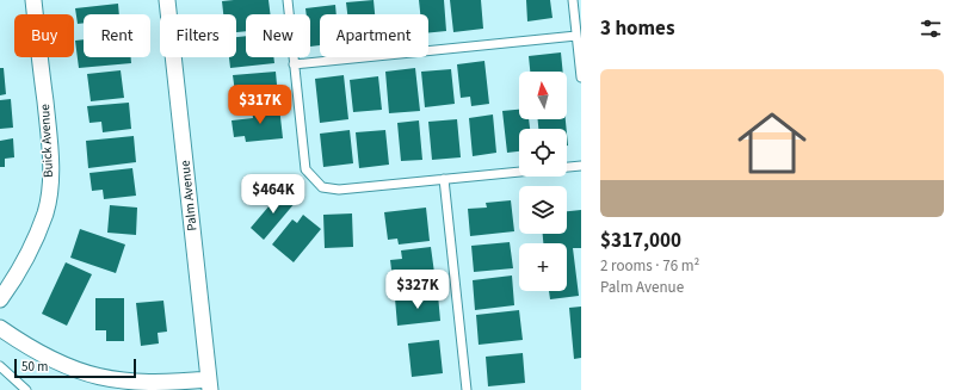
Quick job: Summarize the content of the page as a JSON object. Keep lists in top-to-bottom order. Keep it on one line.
{"streets":{"street":["Buick Avenue","Palm Avenue"]},"scale_bar":"50 m","north":"top","page":{"heading":"3 homes","chip":["Buy","Rent","Filters","New","Apartment"],"list":[{"name":"$317,000","note":"2 rooms · 76 m² · Palm Avenue"}],"map_buttons":"+","price":["$317K","$464K","$327K"],"scale":"50 m"}}
